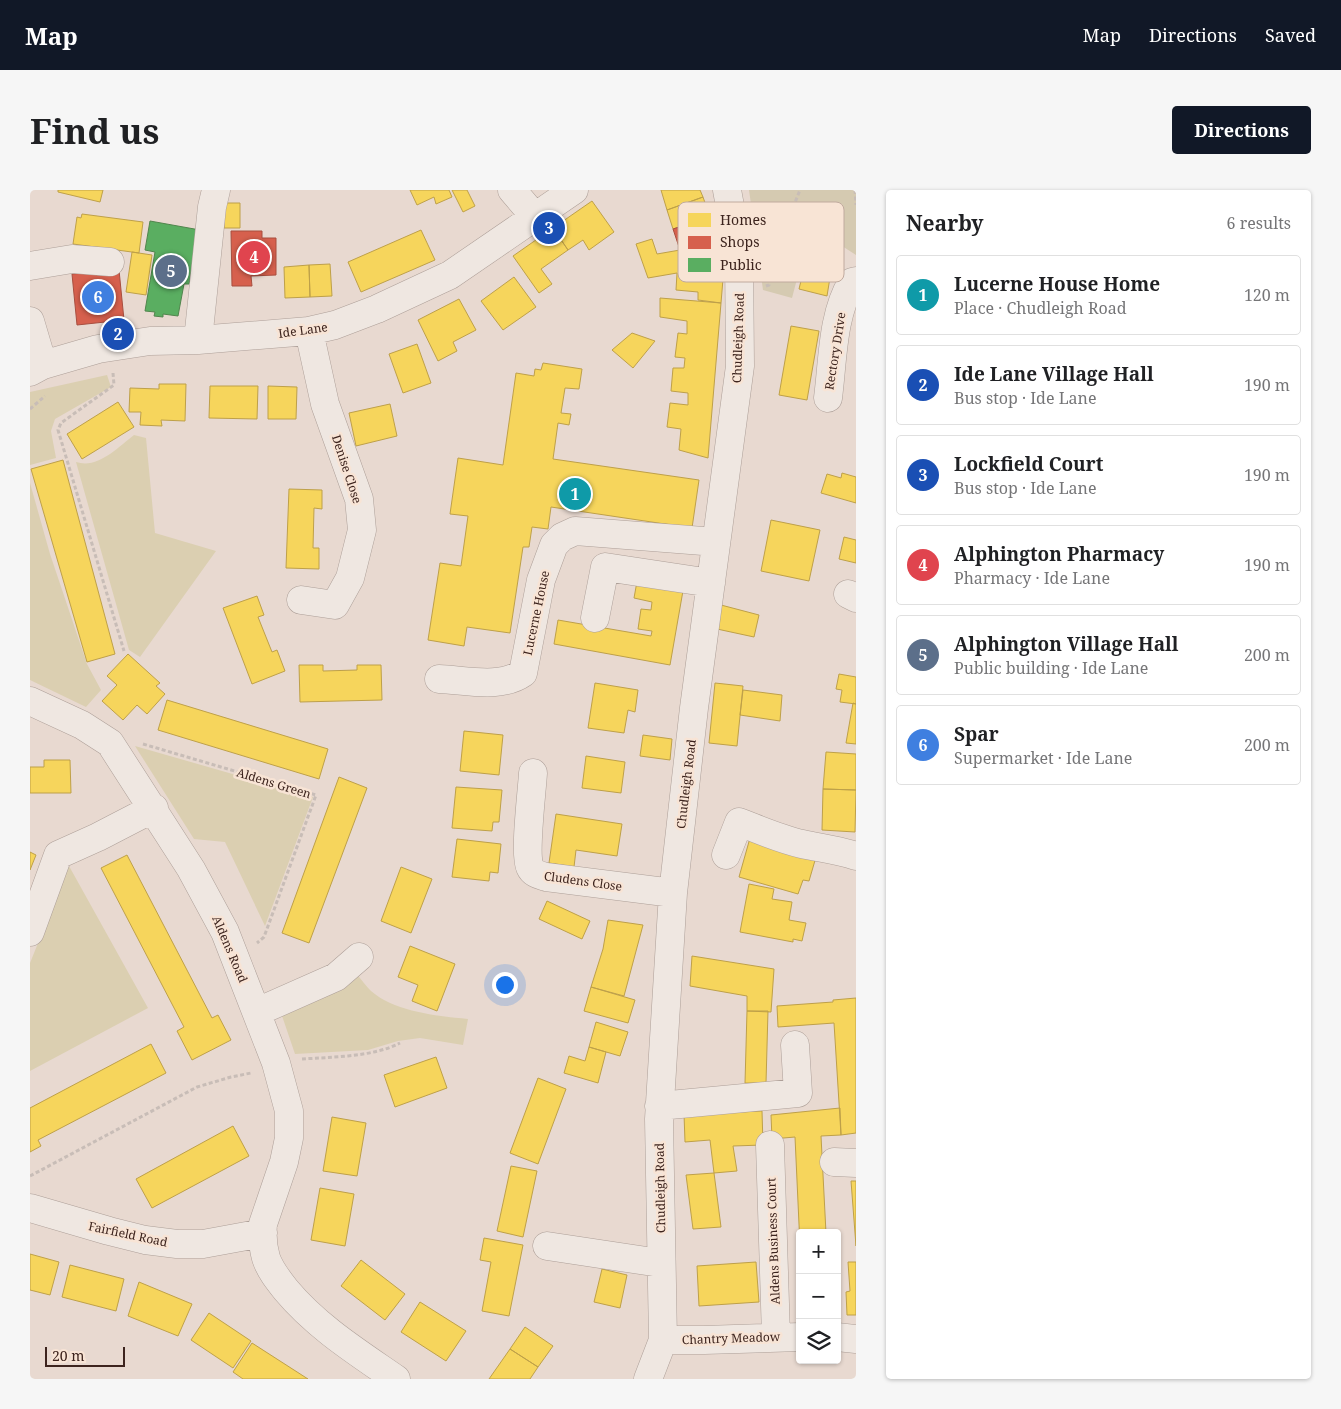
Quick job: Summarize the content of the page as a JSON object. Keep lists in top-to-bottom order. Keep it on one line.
{"streets":{"street":["Ide Lane","Chudleigh Road","Rectory Drive","Denise Close","Lucerne House","Cludens Close","Aldens Road","Fairfield Road","Aldens Business Court","Chantry Meadow"],"path":["Aldens Green"]},"crossings":[["Ide Lane","Denise Close"],["Chudleigh Road","Lucerne House"],["Chudleigh Road","Cludens Close"],["Chudleigh Road","Chantry Meadow"],["Aldens Green","Aldens Road"],["Aldens Road","Fairfield Road"],["Aldens Business Court","Chantry Meadow"]],"legend":["Homes","Shops","Public"],"scale_bar":"20 m","page":{"header":"Map","nav":["Map","Directions","Saved"],"buttons":"Directions","title":"Find us","heading":["Nearby","6 results"],"pins":["3","4","5","6","2","1"],"list":[{"mark":"1","name":"Lucerne House Home","note":"Place · Chudleigh Road","value":"120 m"},{"mark":"2","name":"Ide Lane Village Hall","note":"Bus stop · Ide Lane","value":"190 m"},{"mark":"3","name":"Lockfield Court","note":"Bus stop · Ide Lane","value":"190 m"},{"mark":"4","name":"Alphington Pharmacy","note":"Pharmacy · Ide Lane","value":"190 m"},{"mark":"5","name":"Alphington Village Hall","note":"Public building · Ide Lane","value":"200 m"},{"mark":"6","name":"Spar","note":"Supermarket · Ide Lane","value":"200 m"}],"map_buttons":["+","−"],"scale":"20 m"}}
